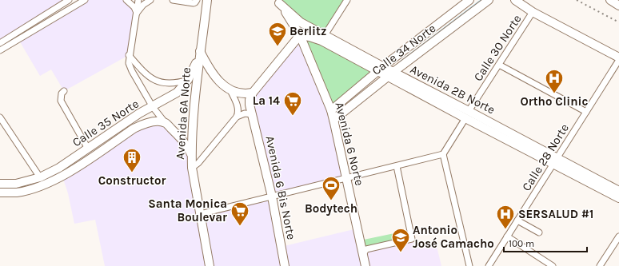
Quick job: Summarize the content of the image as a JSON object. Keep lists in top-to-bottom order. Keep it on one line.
{"streets":{"street":["Calle 30 Norte","Calle 34 Norte","Avenida 2B Norte","Avenida 6A Norte","Calle 35 Norte","Avenida 6 Norte","Calle 28 Norte","Avenida 6 Bis Norte"]},"crossings":[["Calle 30 Norte","Avenida 2B Norte"],["Calle 34 Norte","Avenida 2B Norte"],["Calle 34 Norte","Avenida 6 Norte"],["Avenida 2B Norte","Avenida 6 Norte"],["Avenida 2B Norte","Calle 28 Norte"],["Avenida 6A Norte","Calle 35 Norte"]],"places":{"school or university":["Berlitz","Antonio José Camacho"],"hospital":["Ortho Clinic","SERSALUD #1"],"supermarket":["La 14","Santa Monica Boulevar"],"building":["Constructor"],"sports":["Bodytech"]},"scale_bar":"100 m"}
